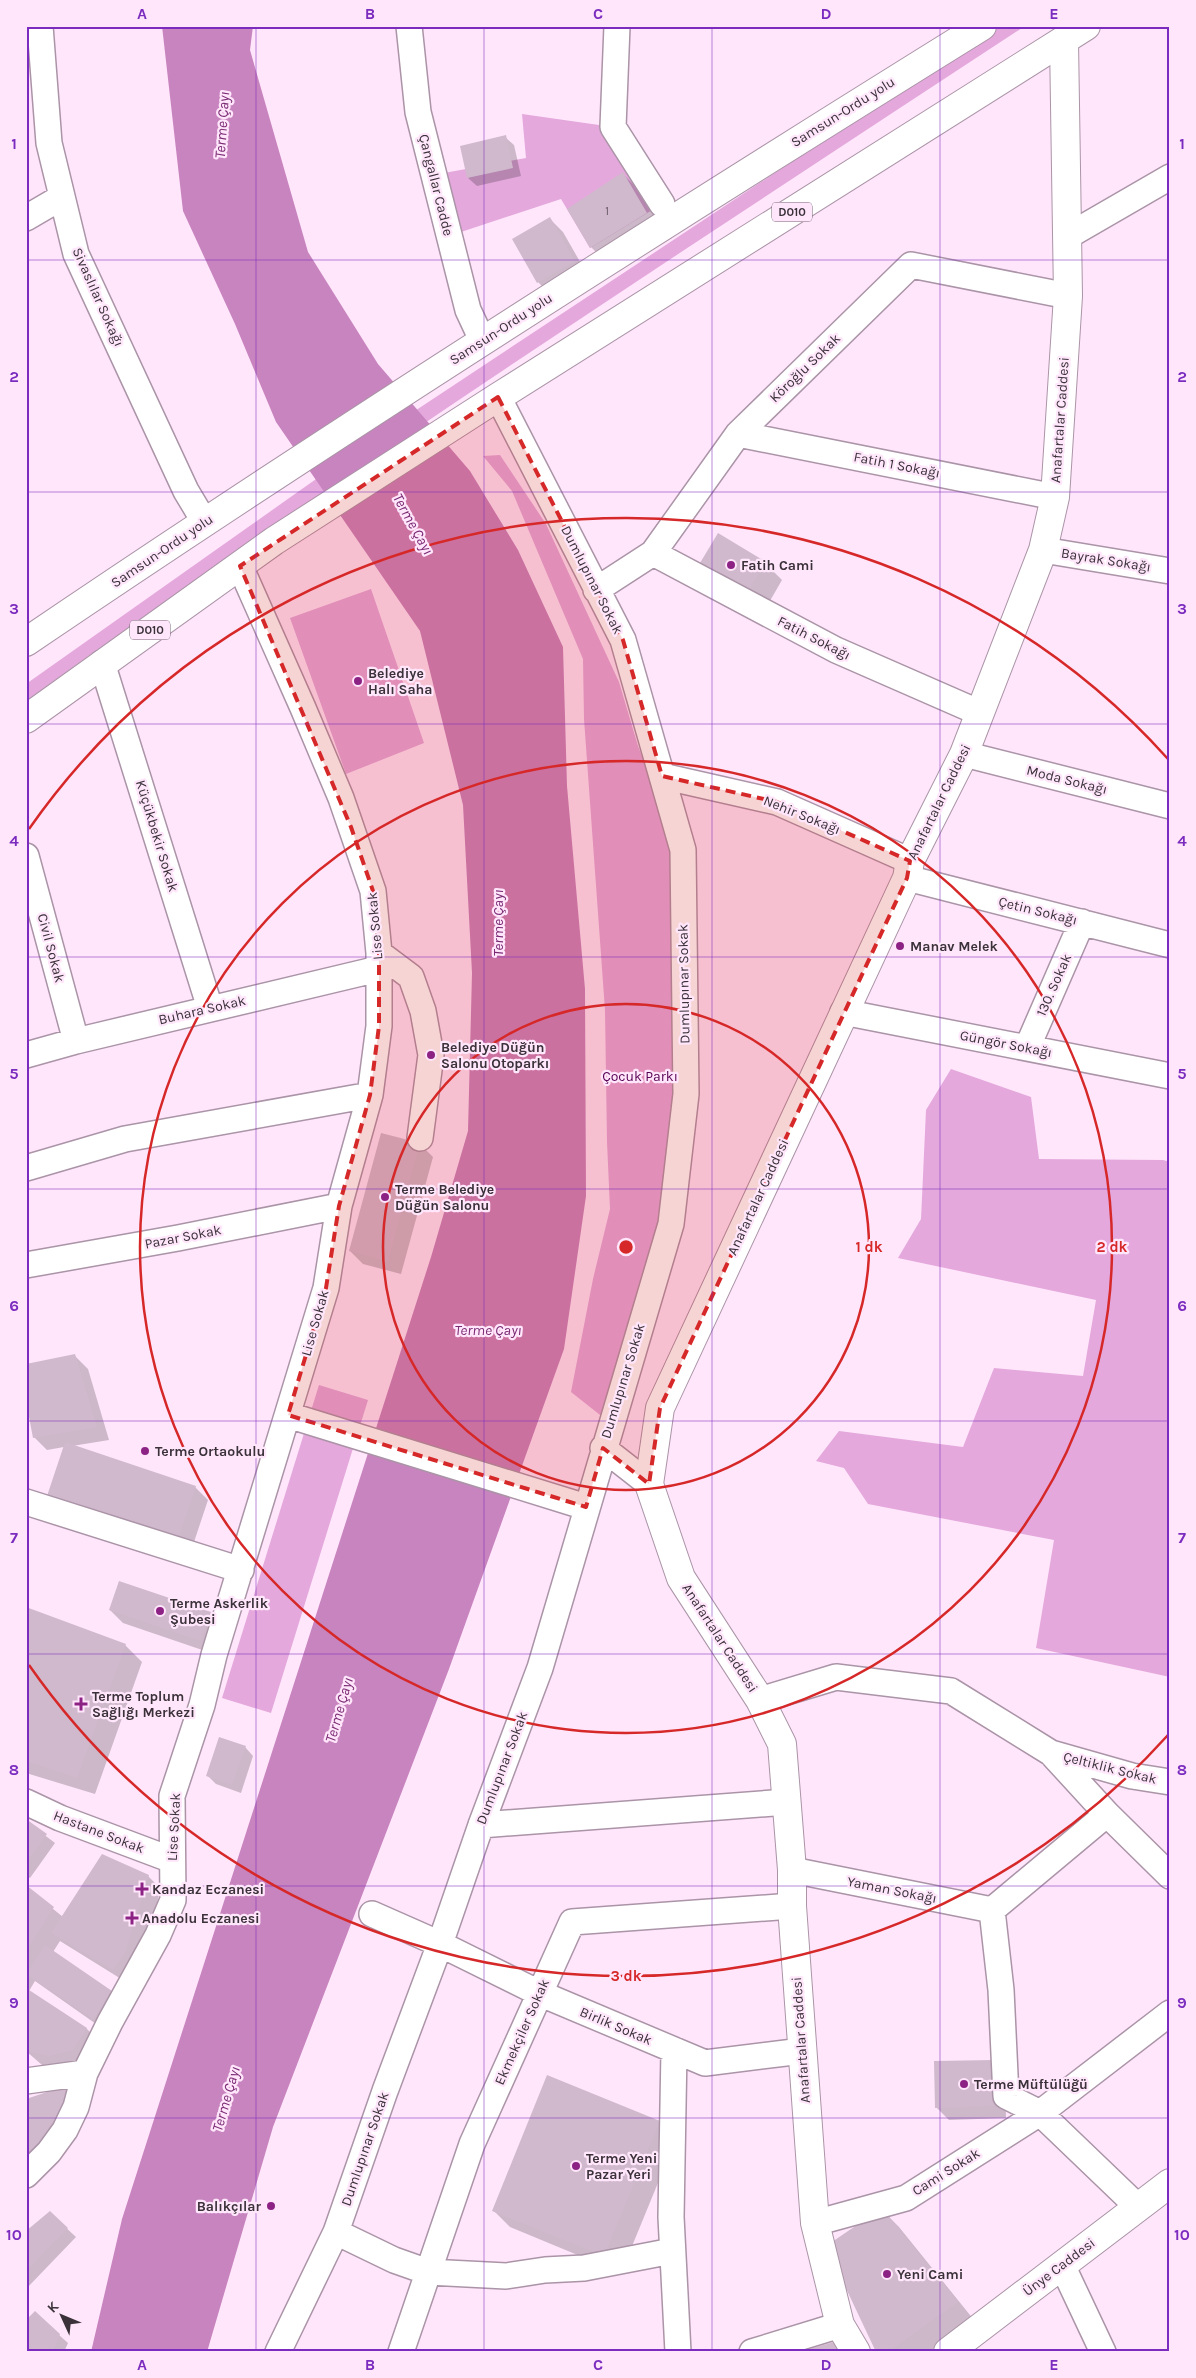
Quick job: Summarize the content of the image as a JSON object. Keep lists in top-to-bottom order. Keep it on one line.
{"streets":{"main road":["Samsun-Ordu yolu","D010","Anafartalar Caddesi","Ünye Caddesi"],"street":["Çangallar Cadde","Sivaslılar Sokağı","Köroğlu Sokak","Fatih 1 Sokağı","Bayrak Sokağı","Dumlupınar Sokak","Fatih Sokağı","Moda Sokağı","Nehir Sokağı","Küçükbekir Sokak","Çetin Sokağı","Lise Sokak","Civil Sokak","130. Sokak","Buhara Sokak","Güngör Sokağı","Pazar Sokak","Çeltiklik Sokak","Hastane Sokak","Yaman Sokağı","Birlik Sokak","Ekmekçiler Sokak","Cami Sokak"]},"crossings":[["Samsun-Ordu yolu","Çangallar Cadde"],["Samsun-Ordu yolu","Sivaslılar Sokağı"],["D010","Anafartalar Caddesi"],["D010","Dumlupınar Sokak"],["D010","Küçükbekir Sokak"],["D010","Lise Sokak"],["Köroğlu Sokak","Anafartalar Caddesi"],["Köroğlu Sokak","Fatih 1 Sokağı"],["Köroğlu Sokak","Dumlupınar Sokak"],["Köroğlu Sokak","Fatih Sokağı"],["Anafartalar Caddesi","Fatih 1 Sokağı"],["Anafartalar Caddesi","Bayrak Sokağı"],["Anafartalar Caddesi","Fatih Sokağı"],["Anafartalar Caddesi","Moda Sokağı"],["Anafartalar Caddesi","Nehir Sokağı"],["Anafartalar Caddesi","Çetin Sokağı"],["Anafartalar Caddesi","Güngör Sokağı"],["Anafartalar Caddesi","Yaman Sokağı"],["Anafartalar Caddesi","Birlik Sokak"],["Anafartalar Caddesi","Ekmekçiler Sokak"],["Anafartalar Caddesi","Cami Sokak"],["Dumlupınar Sokak","Nehir Sokağı"],["Dumlupınar Sokak","Birlik Sokak"],["Nehir Sokağı","Çetin Sokağı"],["Küçükbekir Sokak","Buhara Sokak"],["Çetin Sokağı","130. Sokak"],["Lise Sokak","Buhara Sokak"],["Lise Sokak","Pazar Sokak"],["Lise Sokak","Hastane Sokak"],["Civil Sokak","Buhara Sokak"],["130. Sokak","Güngör Sokağı"],["Birlik Sokak","Ekmekçiler Sokak"]],"water":["Terme Çayı"],"parks":["Çocuk Parkı"],"places":{"other":["Fatih Cami","Belediye Halı Saha","Manav Melek","Belediye Düğün Salonu Otoparkı","Terme Belediye Düğün Salonu","Terme Ortaokulu","Terme Askerlik Şubesi","Terme Müftülüğü","Terme Yeni Pazar Yeri","Balıkçılar","Yeni Cami"],"health":["Terme Toplum Sağlığı Merkezi","Kandaz Eczanesi","Anadolu Eczanesi"]},"house_numbers":["1"],"north":"top left","grid":{"columns":["A","B","C","D","E"],"rows":["1","2","3","4","5","6","7","8","9","10"]},"rings":["1 dk","2 dk","3 dk"]}
